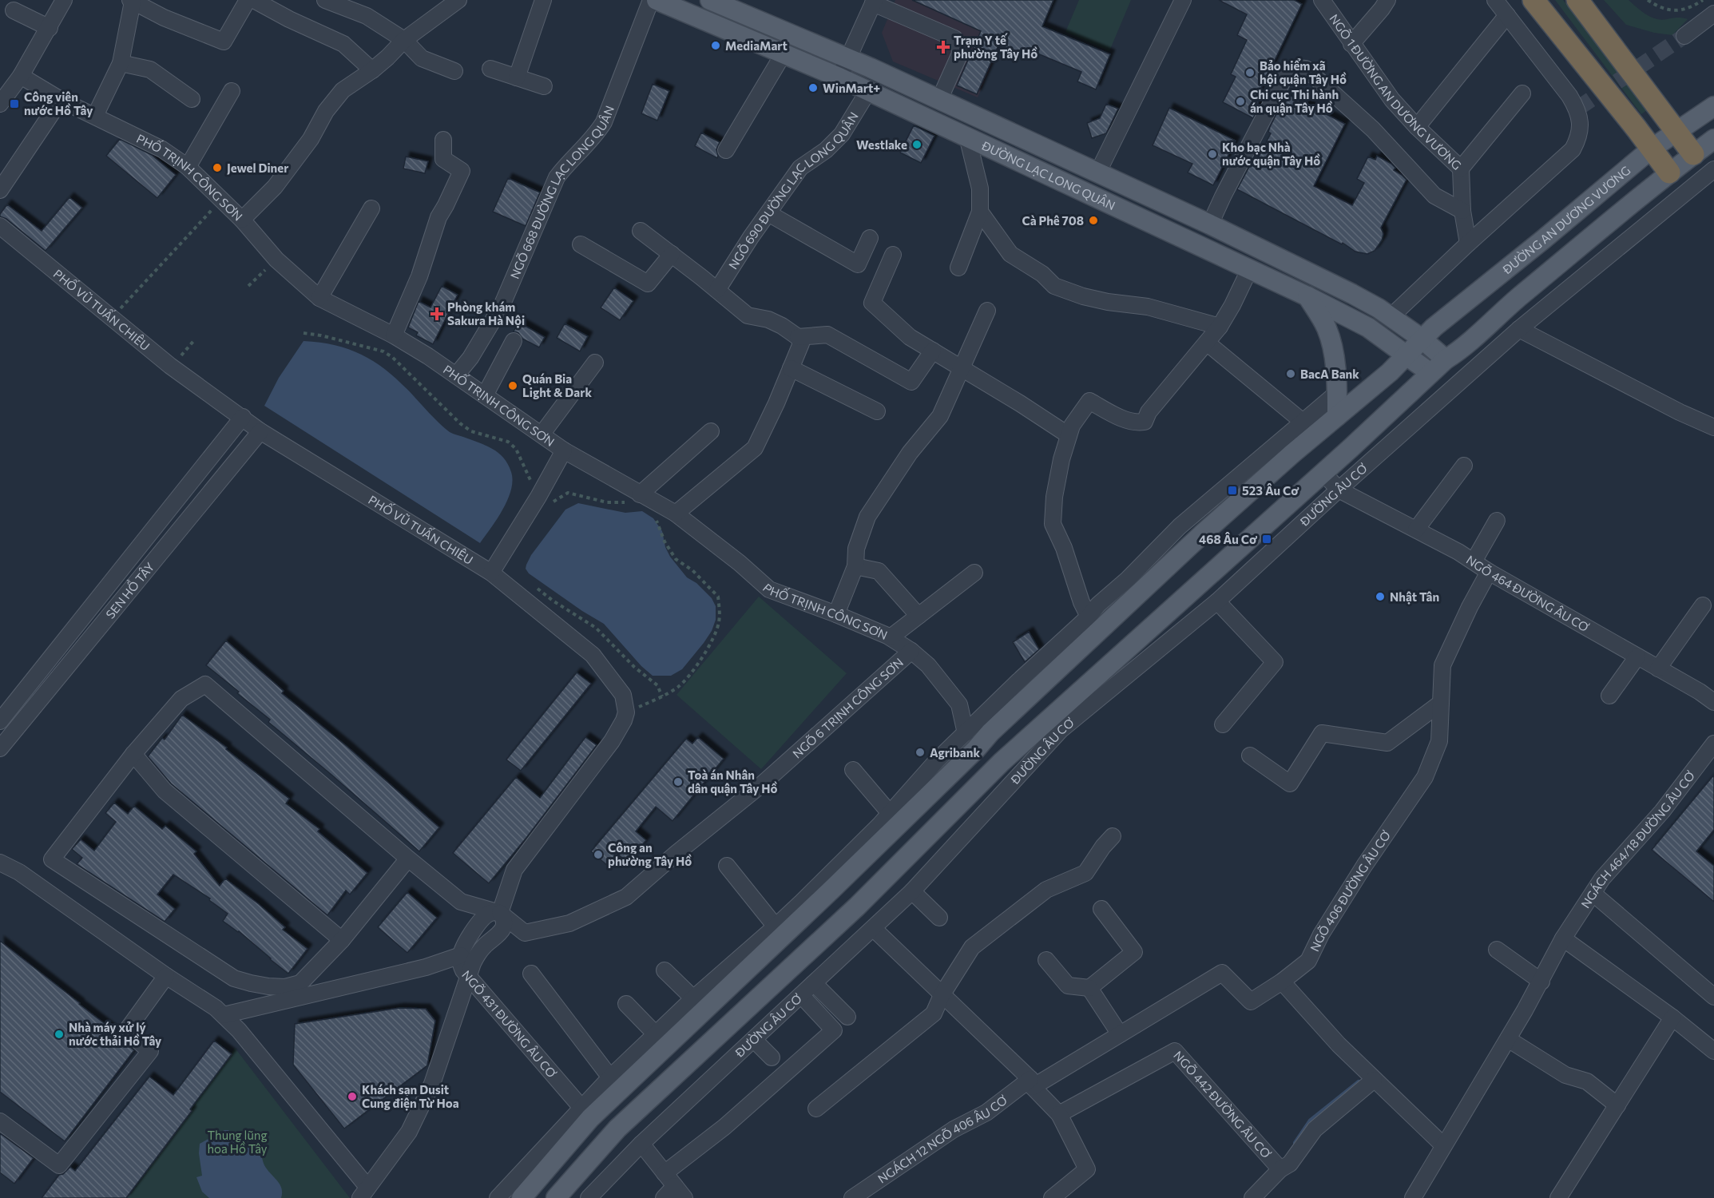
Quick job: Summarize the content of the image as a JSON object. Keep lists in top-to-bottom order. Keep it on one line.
{"streets":{"main road":["ĐƯỜNG LẠC LONG QUÂN","ĐƯỜNG AN DƯƠNG VƯƠNG","ĐƯỜNG ÂU CƠ"],"street":["NGÕ 1 ĐƯỜNG AN DƯƠNG VƯƠNG","PHỐ TRỊNH CÔNG SƠN","NGÕ 690 ĐƯỜNG LẠC LONG QUÂN","NGÕ 668 ĐƯỜNG LẠC LONG QUÂN","PHỐ VŨ TUẤN CHIÊU","SEN HỒ TÂY","NGÕ 464 ĐƯỜNG ÂU CƠ","NGÕ 6 TRỊNH CÔNG SƠN","NGÁCH 464/18 ĐƯỜNG ÂU CƠ","NGÕ 406 ĐƯỜNG ÂU CƠ","NGÕ 431 ĐƯỜNG ÂU CƠ","NGÕ 442 ĐƯỜNG ÂU CƠ","NGÁCH 12 NGÕ 406 ÂU CƠ"]},"crossings":[["ĐƯỜNG LẠC LONG QUÂN","NGÕ 690 ĐƯỜNG LẠC LONG QUÂN"],["ĐƯỜNG LẠC LONG QUÂN","ĐƯỜNG AN DƯƠNG VƯƠNG"],["ĐƯỜNG LẠC LONG QUÂN","ĐƯỜNG ÂU CƠ"],["PHỐ TRỊNH CÔNG SƠN","NGÕ 668 ĐƯỜNG LẠC LONG QUÂN"],["PHỐ TRỊNH CÔNG SƠN","NGÕ 6 TRỊNH CÔNG SƠN"],["PHỐ VŨ TUẤN CHIÊU","SEN HỒ TÂY"],["ĐƯỜNG ÂU CƠ","NGÕ 464 ĐƯỜNG ÂU CƠ"],["NGÕ 464 ĐƯỜNG ÂU CƠ","NGÕ 406 ĐƯỜNG ÂU CƠ"],["NGÕ 406 ĐƯỜNG ÂU CƠ","NGÁCH 12 NGÕ 406 ÂU CƠ"]],"parks":["Thung lũng hoa Hồ Tây"],"places":{"other":["MediaMart","Bảo hiểm xã hội quận Tây Hồ","WinMart+","Chi cục Thi hành án quận Tây Hồ","Westlake","Kho bạc Nhà nước quận Tây Hồ","Jewel Diner","Cà Phê 708","BacA Bank","Quán Bia Light & Dark","Nhật Tân","Agribank","Toà án Nhân dân quận Tây Hồ","Công an phường Tây Hồ","Nhà máy xử lý nước thải Hồ Tây","Khách sạn Dusit Cung điện Từ Hoa"],"health":["Trạm Y tế phường Tây Hồ","Phòng khám Sakura Hà Nội"],"transit":["Công viên nước Hồ Tây","523 Âu Cơ","468 Âu Cơ"]}}
